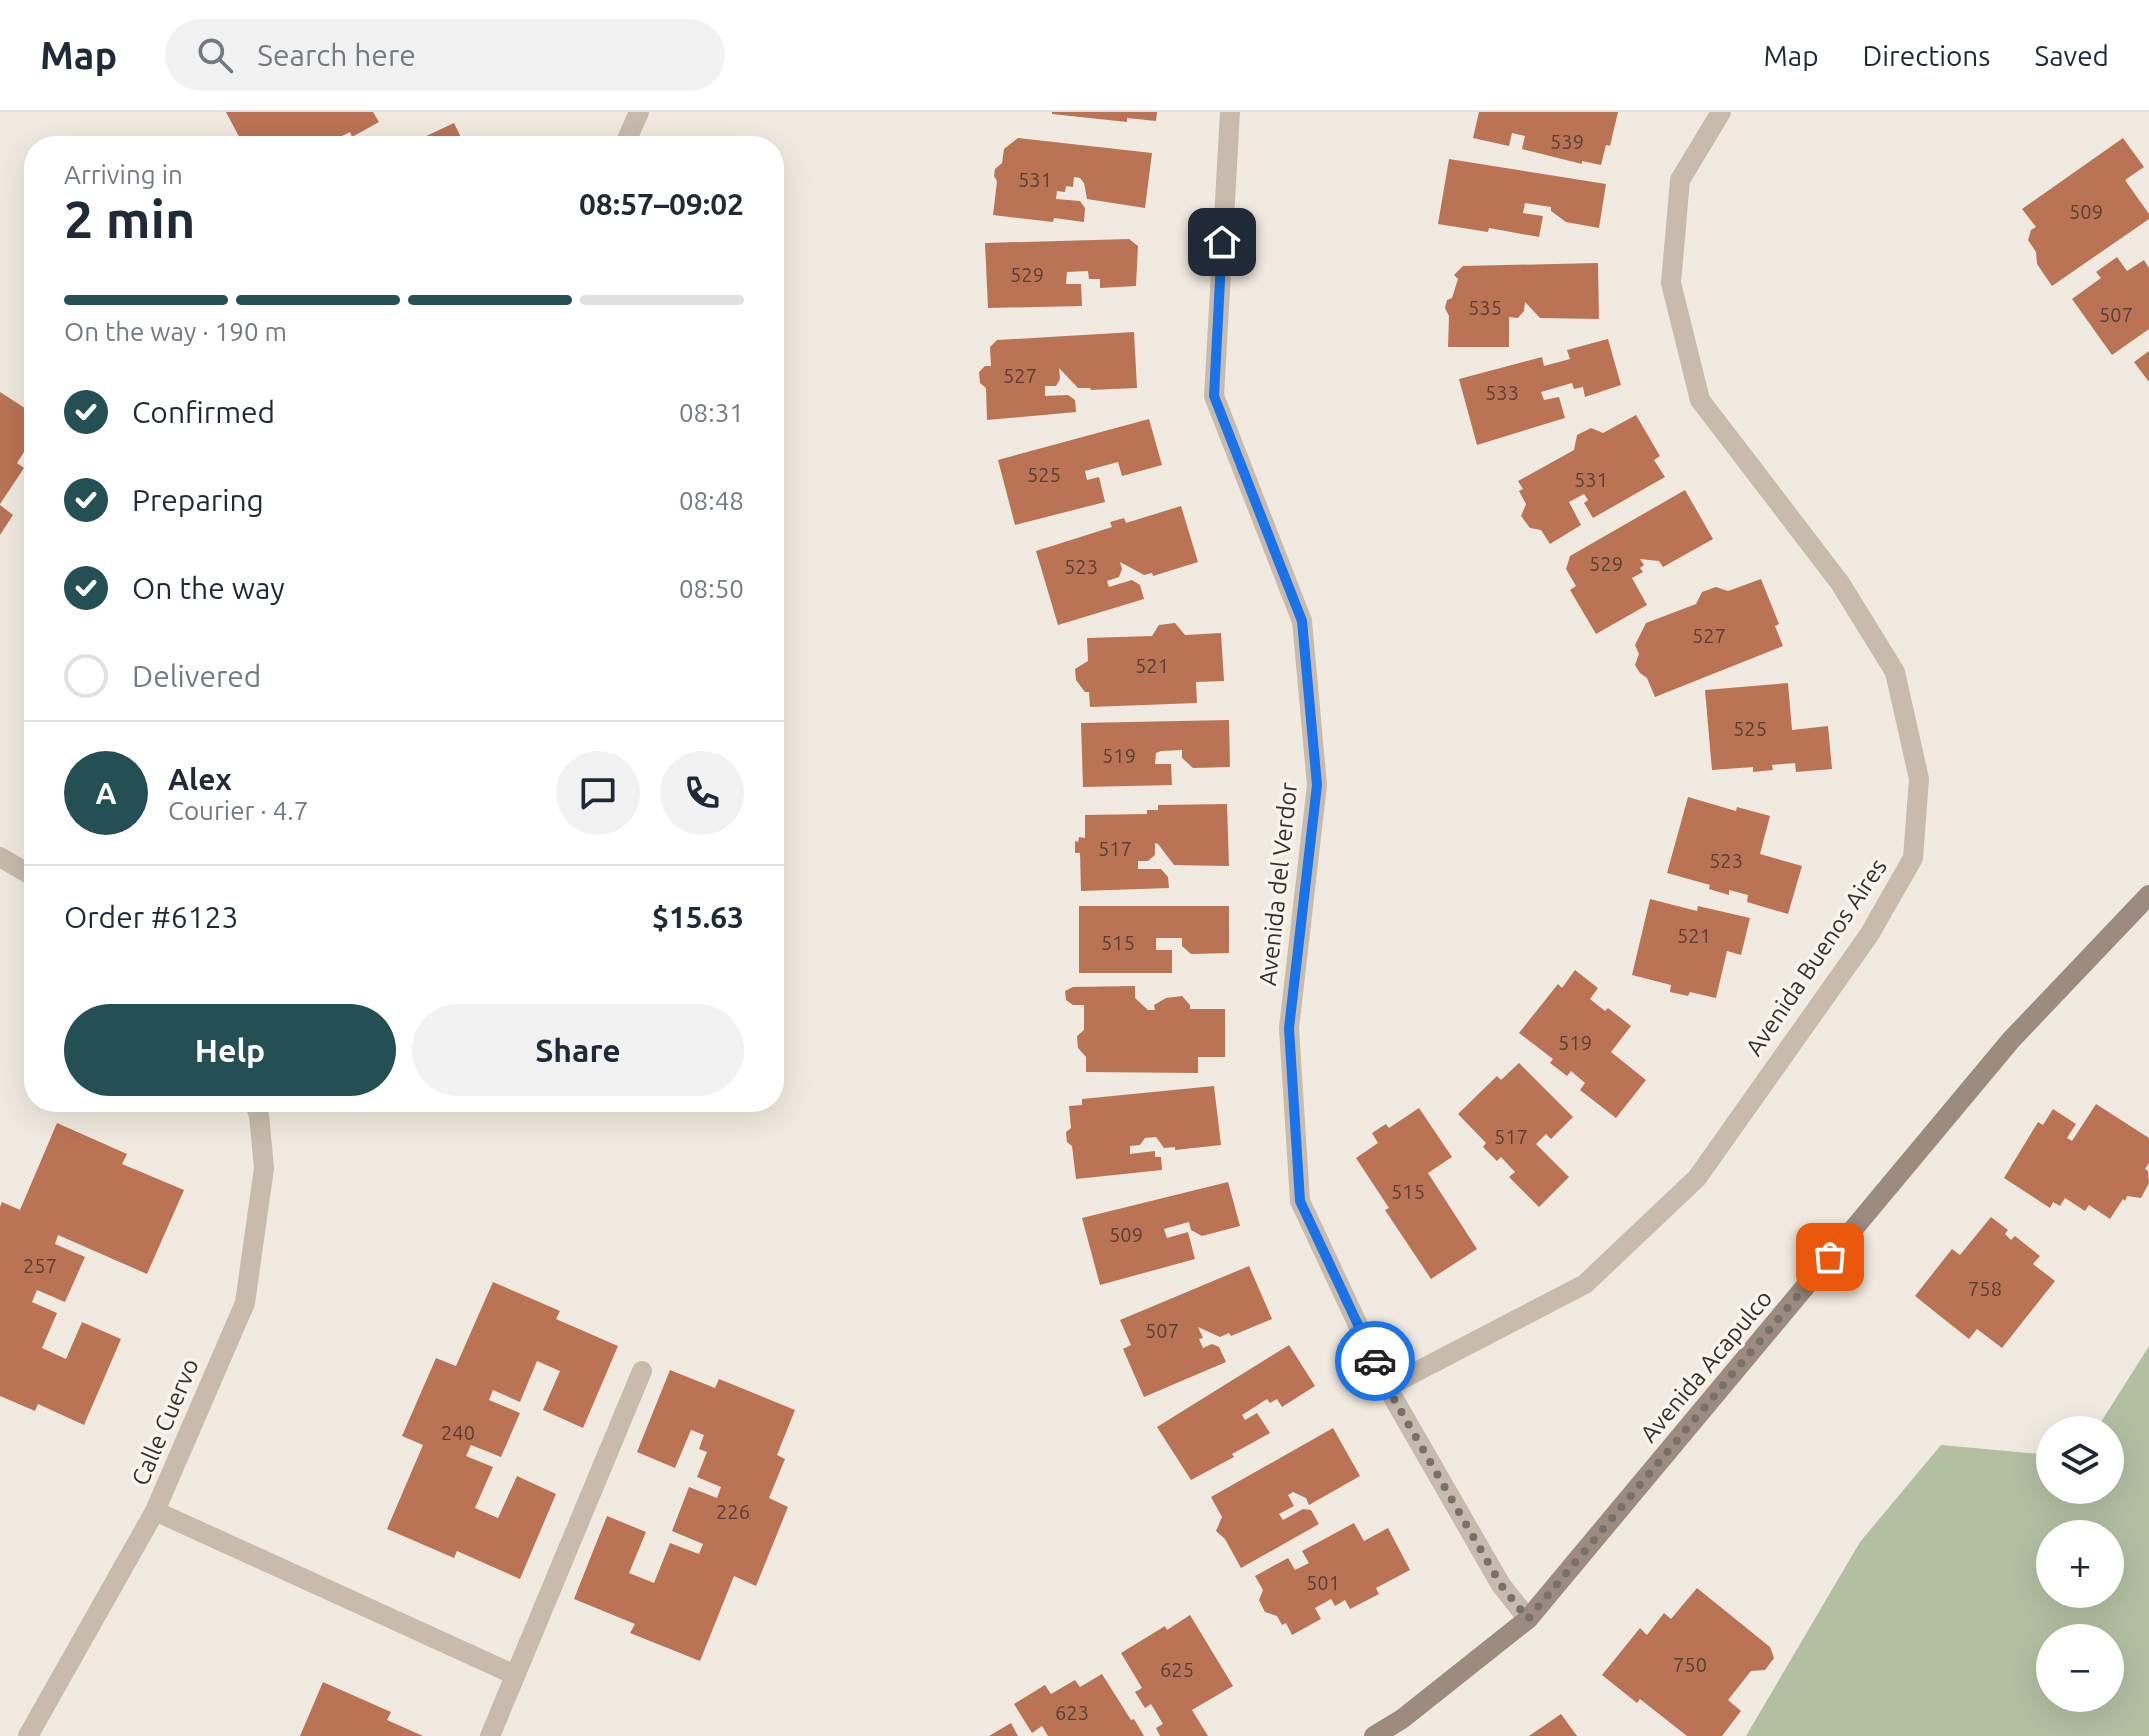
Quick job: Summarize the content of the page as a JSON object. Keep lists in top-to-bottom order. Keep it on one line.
{"streets":{"street":["Avenida del Verdor","Avenida Buenos Aires","Avenida Acapulco","Calle Cuervo"]},"crossings":[["Avenida del Verdor","Avenida Buenos Aires"],["Avenida del Verdor","Avenida Acapulco"]],"house_numbers":["539","531","509","529","535","507","527","533","525","531","529","523","527","521","525","519","517","523","521","515","519","517","515","509","257","758","507","240","226","501","750","625","623"],"page":{"header":"Map","search":"Search here","nav":["Map","Directions","Saved"],"heading":["2 min","Arriving in","08:57–09:02"],"panel":["Alex","Courier · 4.7","Order #6123","$15.63"],"bar":"On the way · 190 m","list":[["Confirmed","08:31"],["Preparing","08:48"],["On the way","08:50"],"Delivered"],"round":"A","buttons":["Help","Share"],"map_buttons":["+","−"]}}
